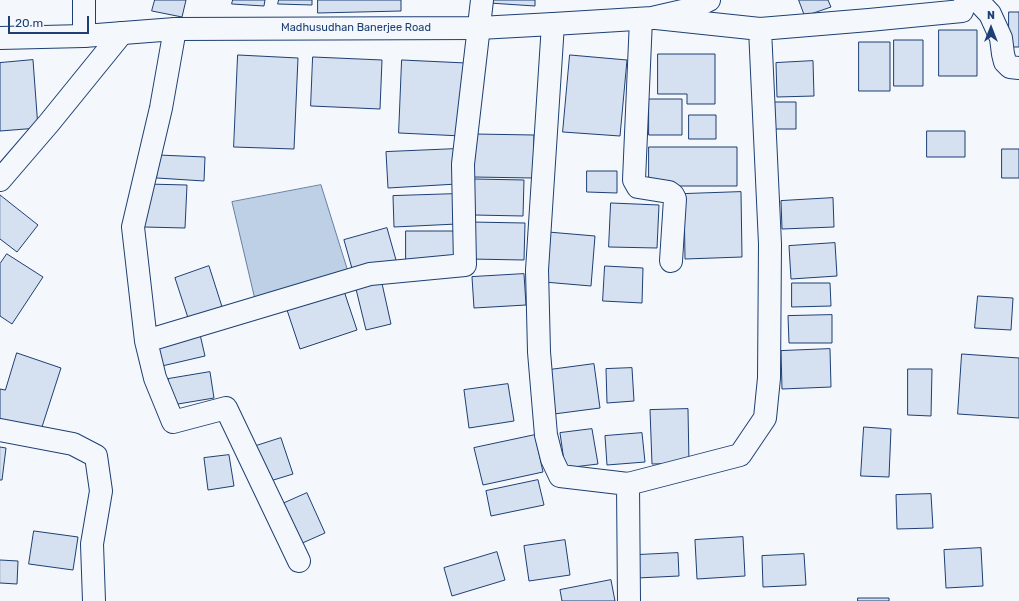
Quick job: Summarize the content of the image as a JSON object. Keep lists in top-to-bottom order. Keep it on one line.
{"streets":{"street":["Madhusudhan Banerjee Road"]},"scale_bar":"20 m","north":"top"}
